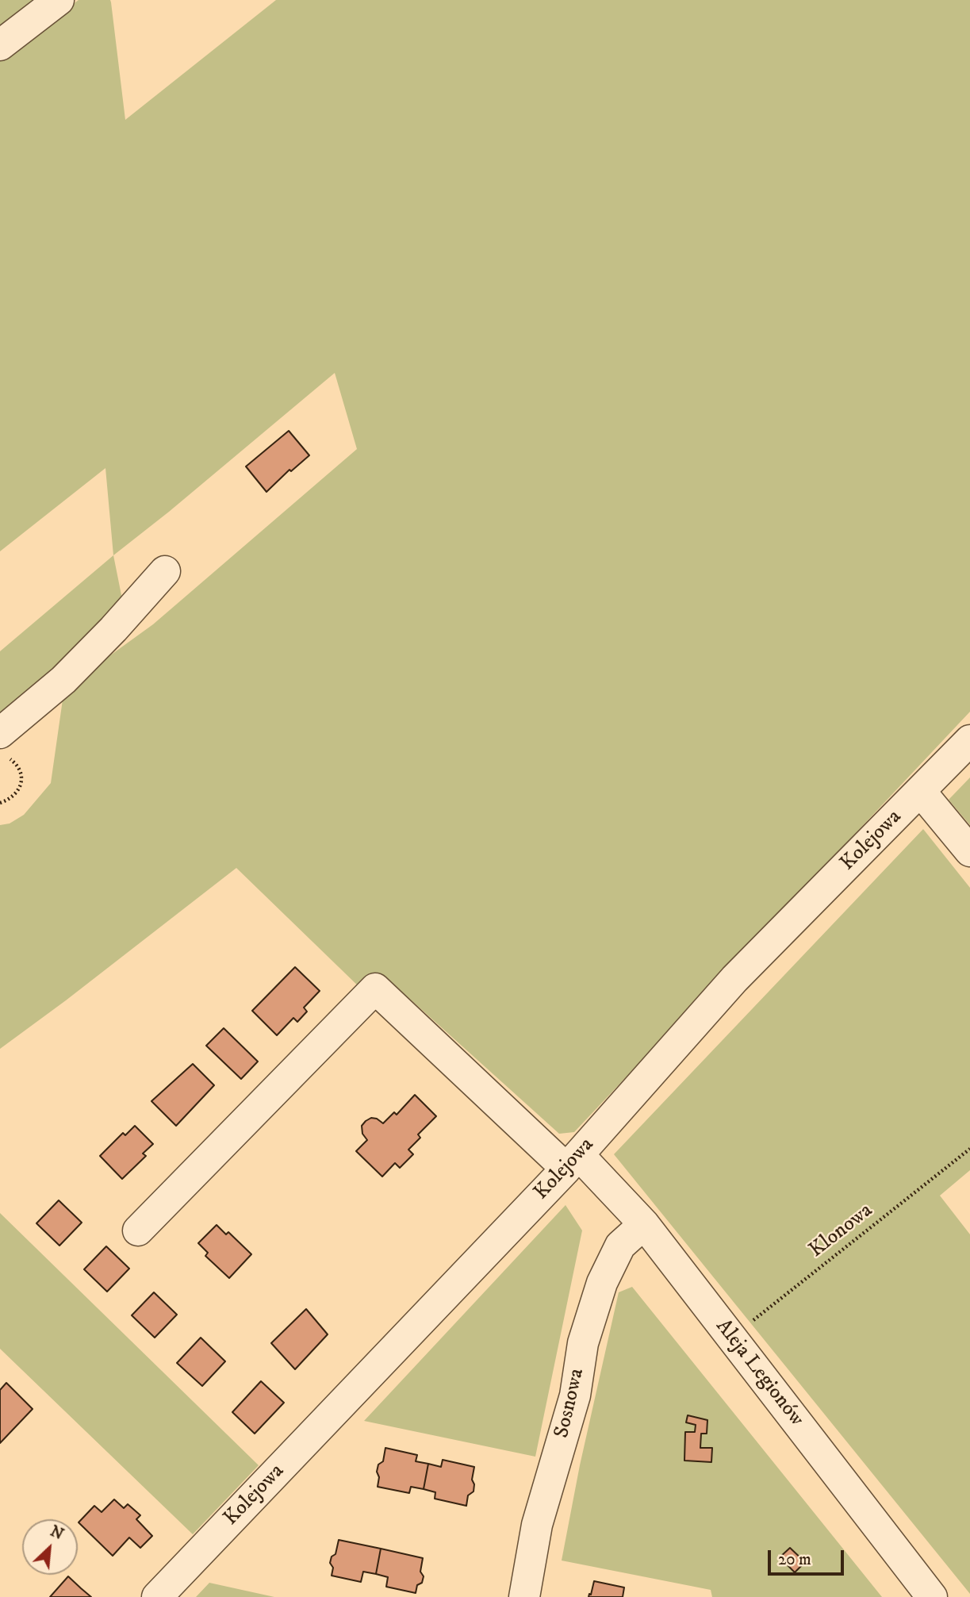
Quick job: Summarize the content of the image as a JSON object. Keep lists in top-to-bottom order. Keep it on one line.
{"streets":{"street":["Kolejowa","Aleja Legionów","Sosnowa"],"path":["Klonowa"]},"crossings":[["Kolejowa","Aleja Legionów"],["Klonowa","Aleja Legionów"],["Aleja Legionów","Sosnowa"]],"scale_bar":"20 m","north":"top right"}
